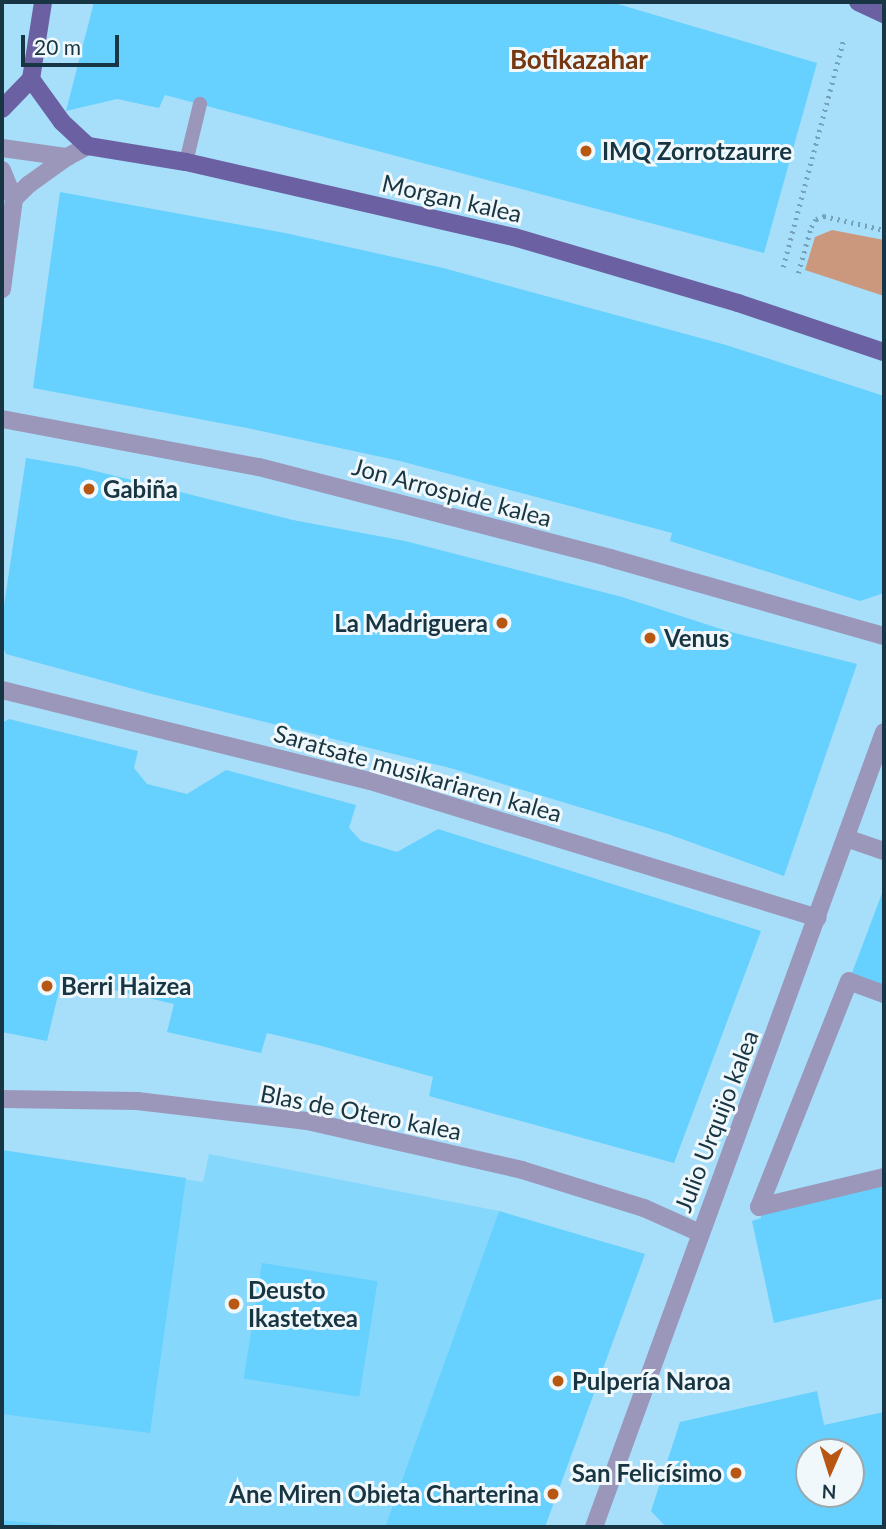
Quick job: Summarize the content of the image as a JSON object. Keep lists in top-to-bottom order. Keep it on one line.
{"streets":{"main road":["Morgan kalea"],"street":["Jon Arrospide kalea","Saratsate musikariaren kalea","Blas de Otero kalea","Julio Urquijo kalea"]},"crossings":[["Saratsate musikariaren kalea","Julio Urquijo kalea"],["Blas de Otero kalea","Julio Urquijo kalea"]],"districts":["Botikazahar"],"places":["IMQ Zorrotzaurre","Gabiña","La Madriguera","Venus","Berri Haizea","Deusto Ikastetxea","Pulpería Naroa","San Felicísimo","Ane Miren Obieta Charterina"],"scale_bar":"20 m","north":"bottom"}
